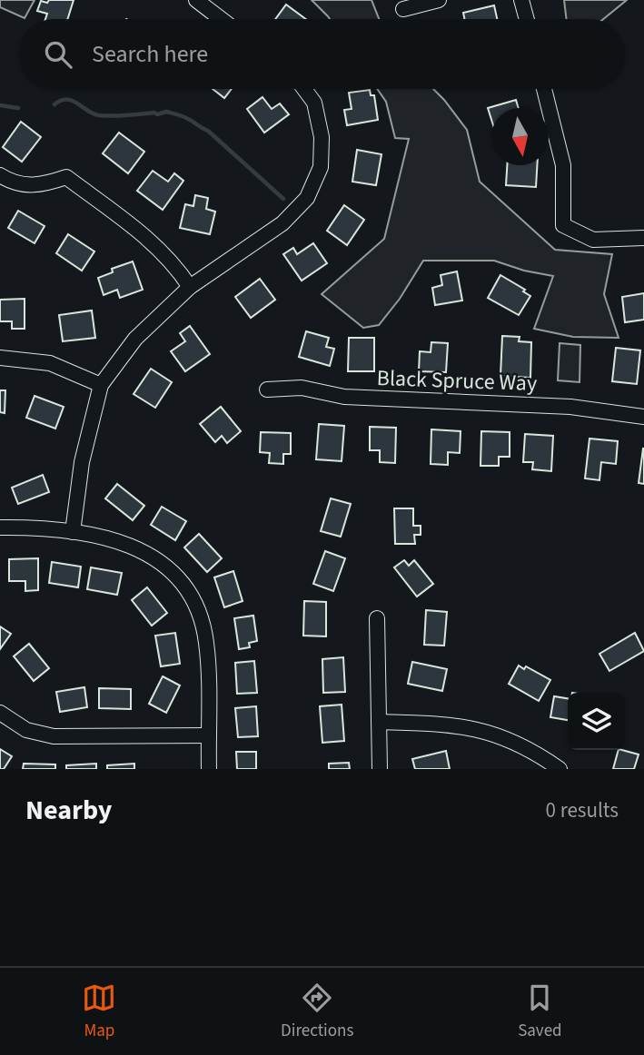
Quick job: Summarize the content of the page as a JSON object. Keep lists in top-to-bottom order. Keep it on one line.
{"streets":{"street":["Black Spruce Way"]},"north":"bottom","page":{"search":"Search here","heading":["Nearby","0 results"],"nav":["Map","Directions","Saved"]}}
